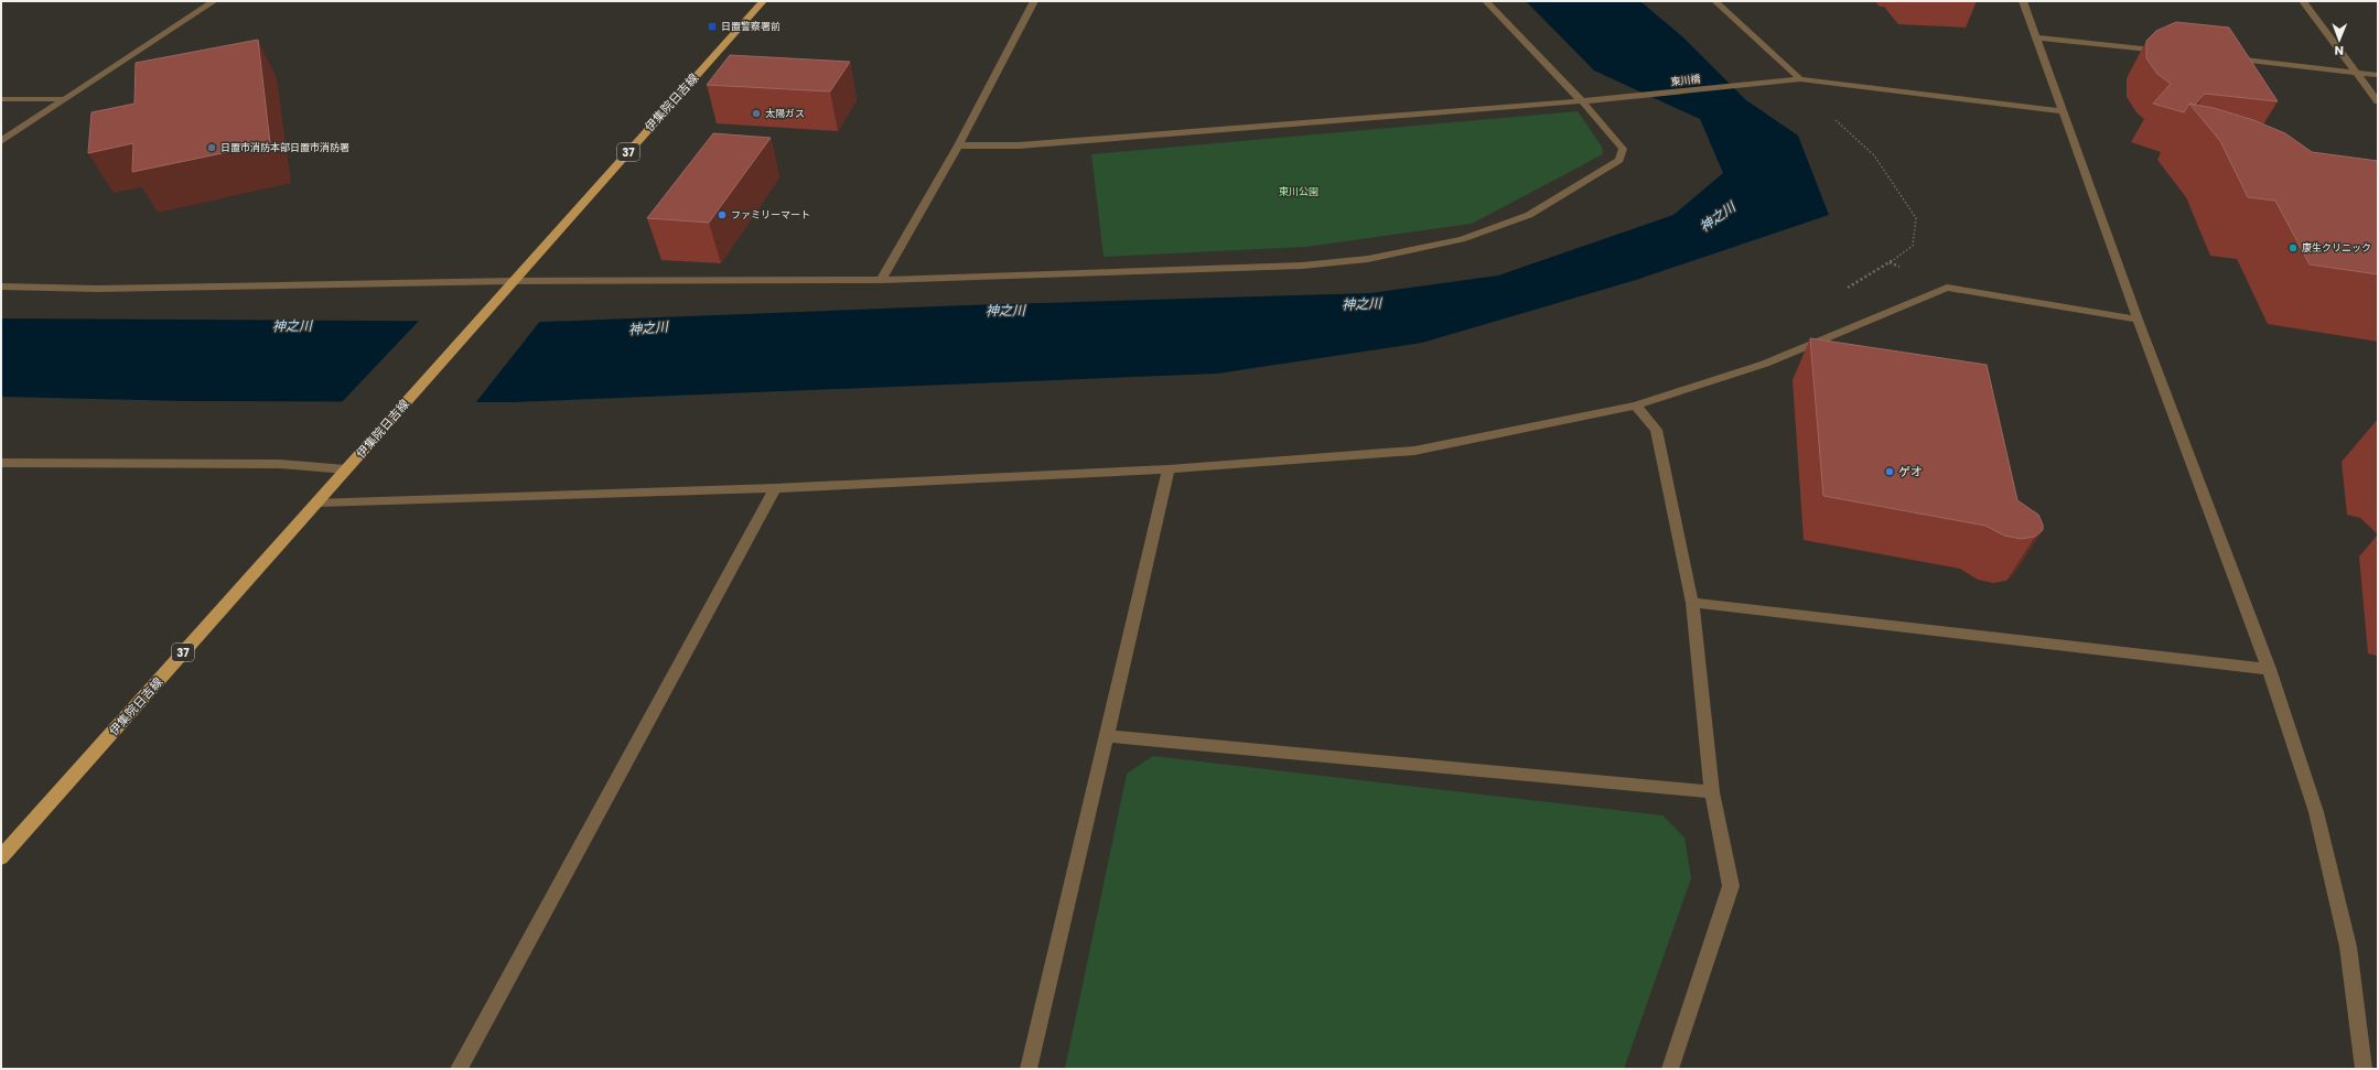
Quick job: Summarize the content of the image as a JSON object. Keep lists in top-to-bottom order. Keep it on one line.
{"streets":{"main road":["伊集院日吉線","37"],"street":["東川橋"]},"water":["神之川"],"parks":["東川公園"],"places":{"transit":["日置警察署前"],"other":["太陽ガス","日置市消防本部日置市消防署","ファミリーマート","康⽣クリニック","ゲオ"]},"north":"bottom"}
